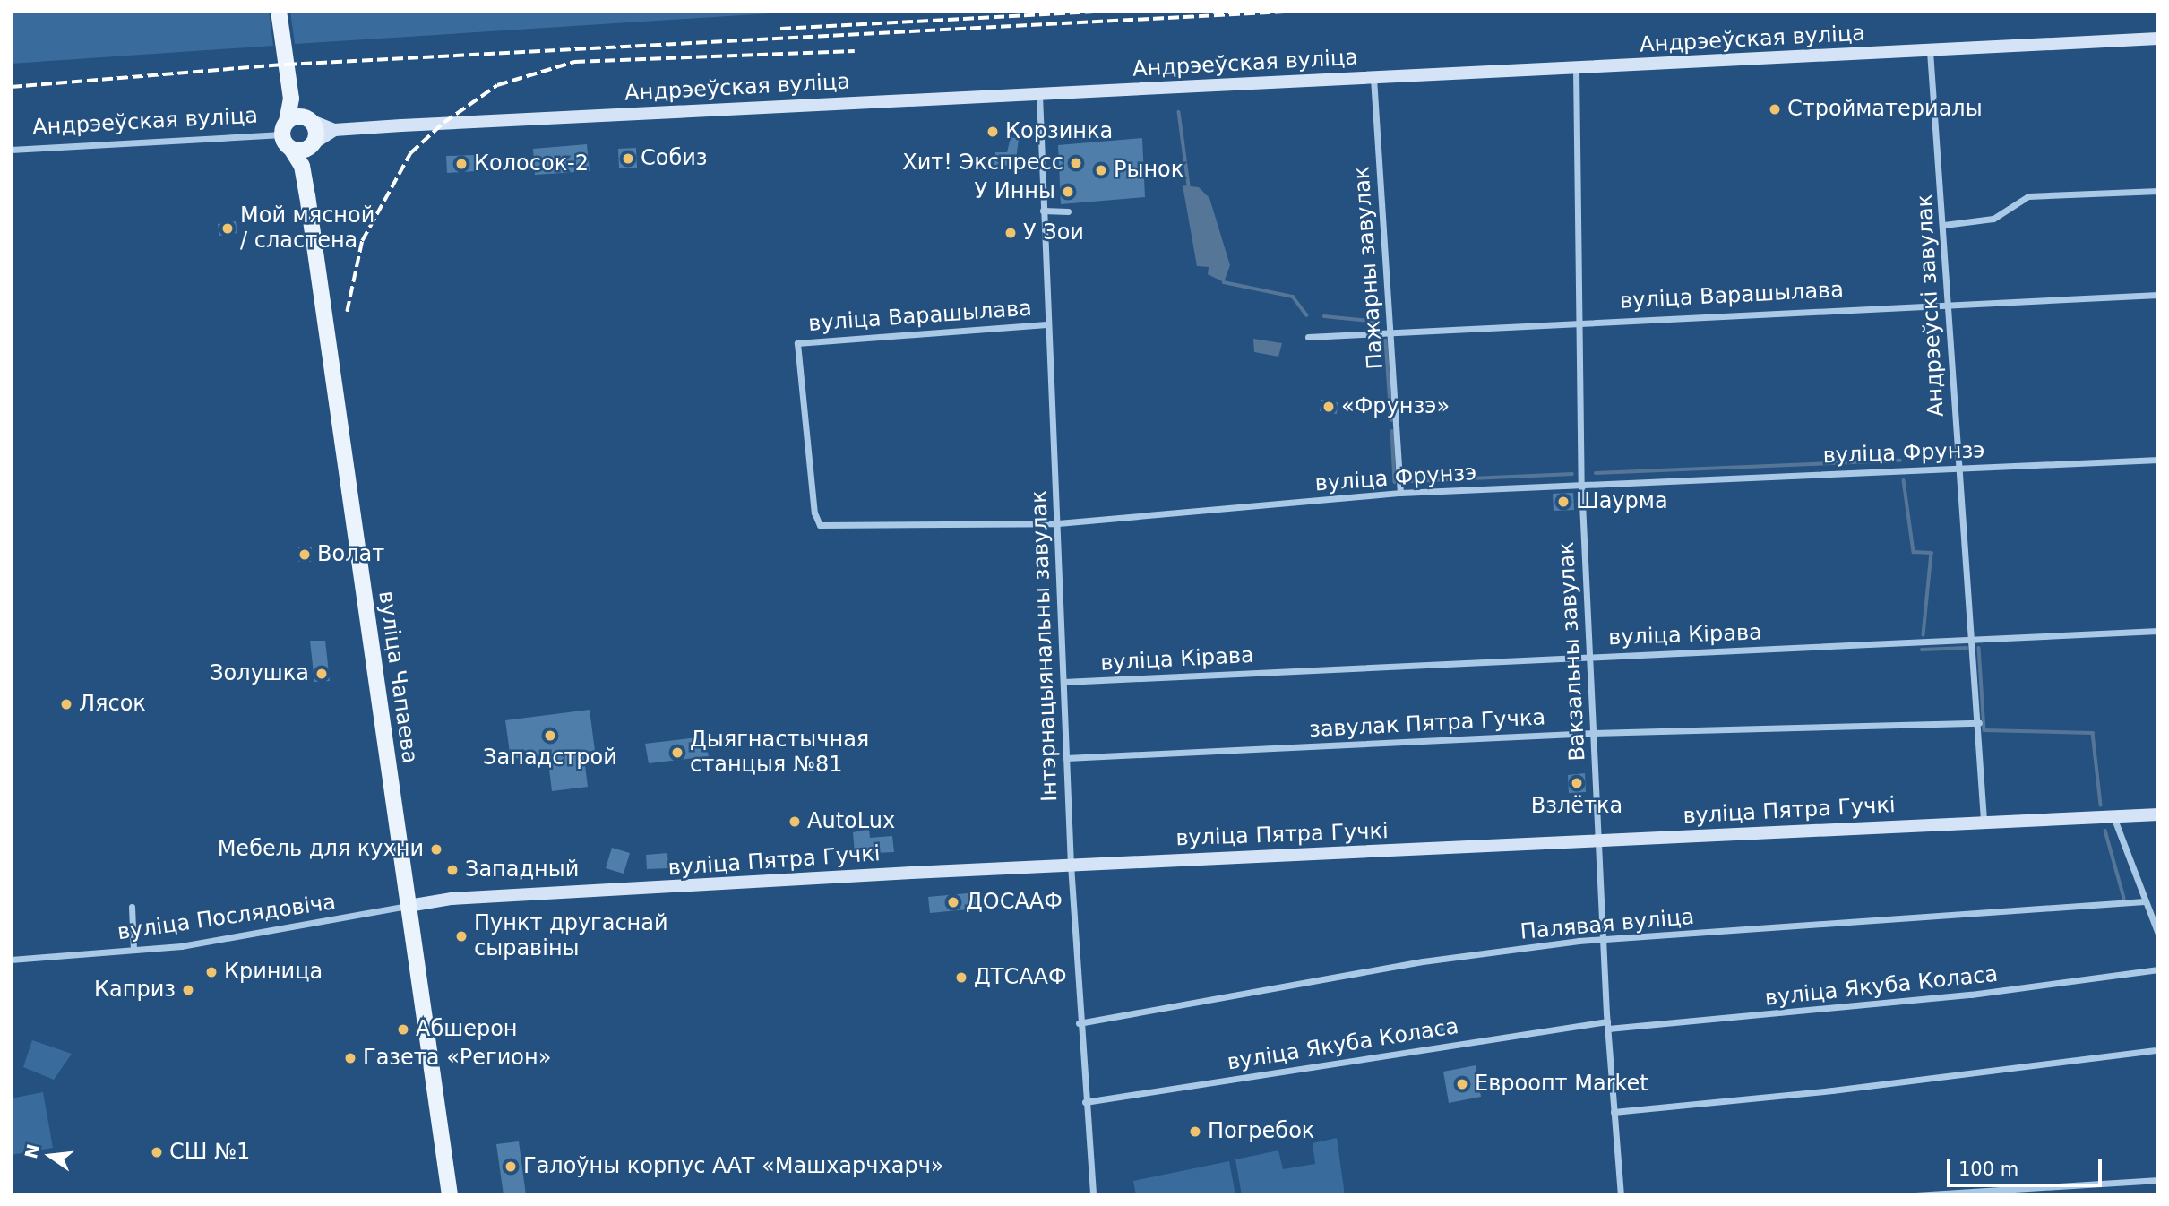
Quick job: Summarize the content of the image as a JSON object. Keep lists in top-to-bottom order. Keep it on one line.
{"streets":{"main road":["Андрэеўская вуліца","вуліца Чапаева","вуліца Пятра Гучкі"],"street":["Пажарны завулак","вуліца Варашылава","Андрэеўскі завулак","вуліца Фрунзэ","вуліца Кірава","Інтэрнацыянальны завулак","Вакзальны завулак","завулак Пятра Гучка","вуліца Послядовіча","Палявая вуліца","вуліца Якуба Коласа"]},"crossings":[["Андрэеўская вуліца","Пажарны завулак"],["Андрэеўская вуліца","Андрэеўскі завулак"],["Андрэеўская вуліца","Інтэрнацыянальны завулак"],["Андрэеўская вуліца","Вакзальны завулак"],["Андрэеўская вуліца","вуліца Чапаева"],["Пажарны завулак","вуліца Варашылава"],["Пажарны завулак","вуліца Фрунзэ"],["вуліца Варашылава","Андрэеўскі завулак"],["вуліца Варашылава","вуліца Фрунзэ"],["вуліца Варашылава","Інтэрнацыянальны завулак"],["вуліца Варашылава","Вакзальны завулак"],["Андрэеўскі завулак","вуліца Фрунзэ"],["Андрэеўскі завулак","вуліца Кірава"],["Андрэеўскі завулак","завулак Пятра Гучка"],["Андрэеўскі завулак","вуліца Пятра Гучкі"],["вуліца Фрунзэ","Інтэрнацыянальны завулак"],["вуліца Фрунзэ","Вакзальны завулак"],["вуліца Кірава","Інтэрнацыянальны завулак"],["вуліца Кірава","Вакзальны завулак"],["Інтэрнацыянальны завулак","завулак Пятра Гучка"],["Інтэрнацыянальны завулак","вуліца Пятра Гучкі"],["Інтэрнацыянальны завулак","Палявая вуліца"],["Інтэрнацыянальны завулак","вуліца Якуба Коласа"],["Вакзальны завулак","завулак Пятра Гучка"],["Вакзальны завулак","вуліца Пятра Гучкі"],["Вакзальны завулак","Палявая вуліца"],["Вакзальны завулак","вуліца Якуба Коласа"],["вуліца Чапаева","вуліца Пятра Гучкі"],["вуліца Чапаева","вуліца Послядовіча"],["вуліца Пятра Гучкі","вуліца Послядовіча"]],"places":["Стройматериалы","Корзинка","Собиз","Хит! Экспресс","Колосок-2","Рынок","У Инны","Мой мясной / сластена","У Зои","«Фрунзэ»","Шаурма","Волат","Золушка","Лясок","Западстрой","Дыягнастычная станцыя №81","Взлётка","AutoLux","Мебель для кухни","Западный","ДОСААФ","Пункт другаснай сыравіны","Криница","ДТСААФ","Каприз","Абшерон","Газета «Регион»","Евроопт Market","Погребок","СШ №1","Галоўны корпус ААТ «Машхарчхарч»"],"scale_bar":"100 m","north":"left"}
